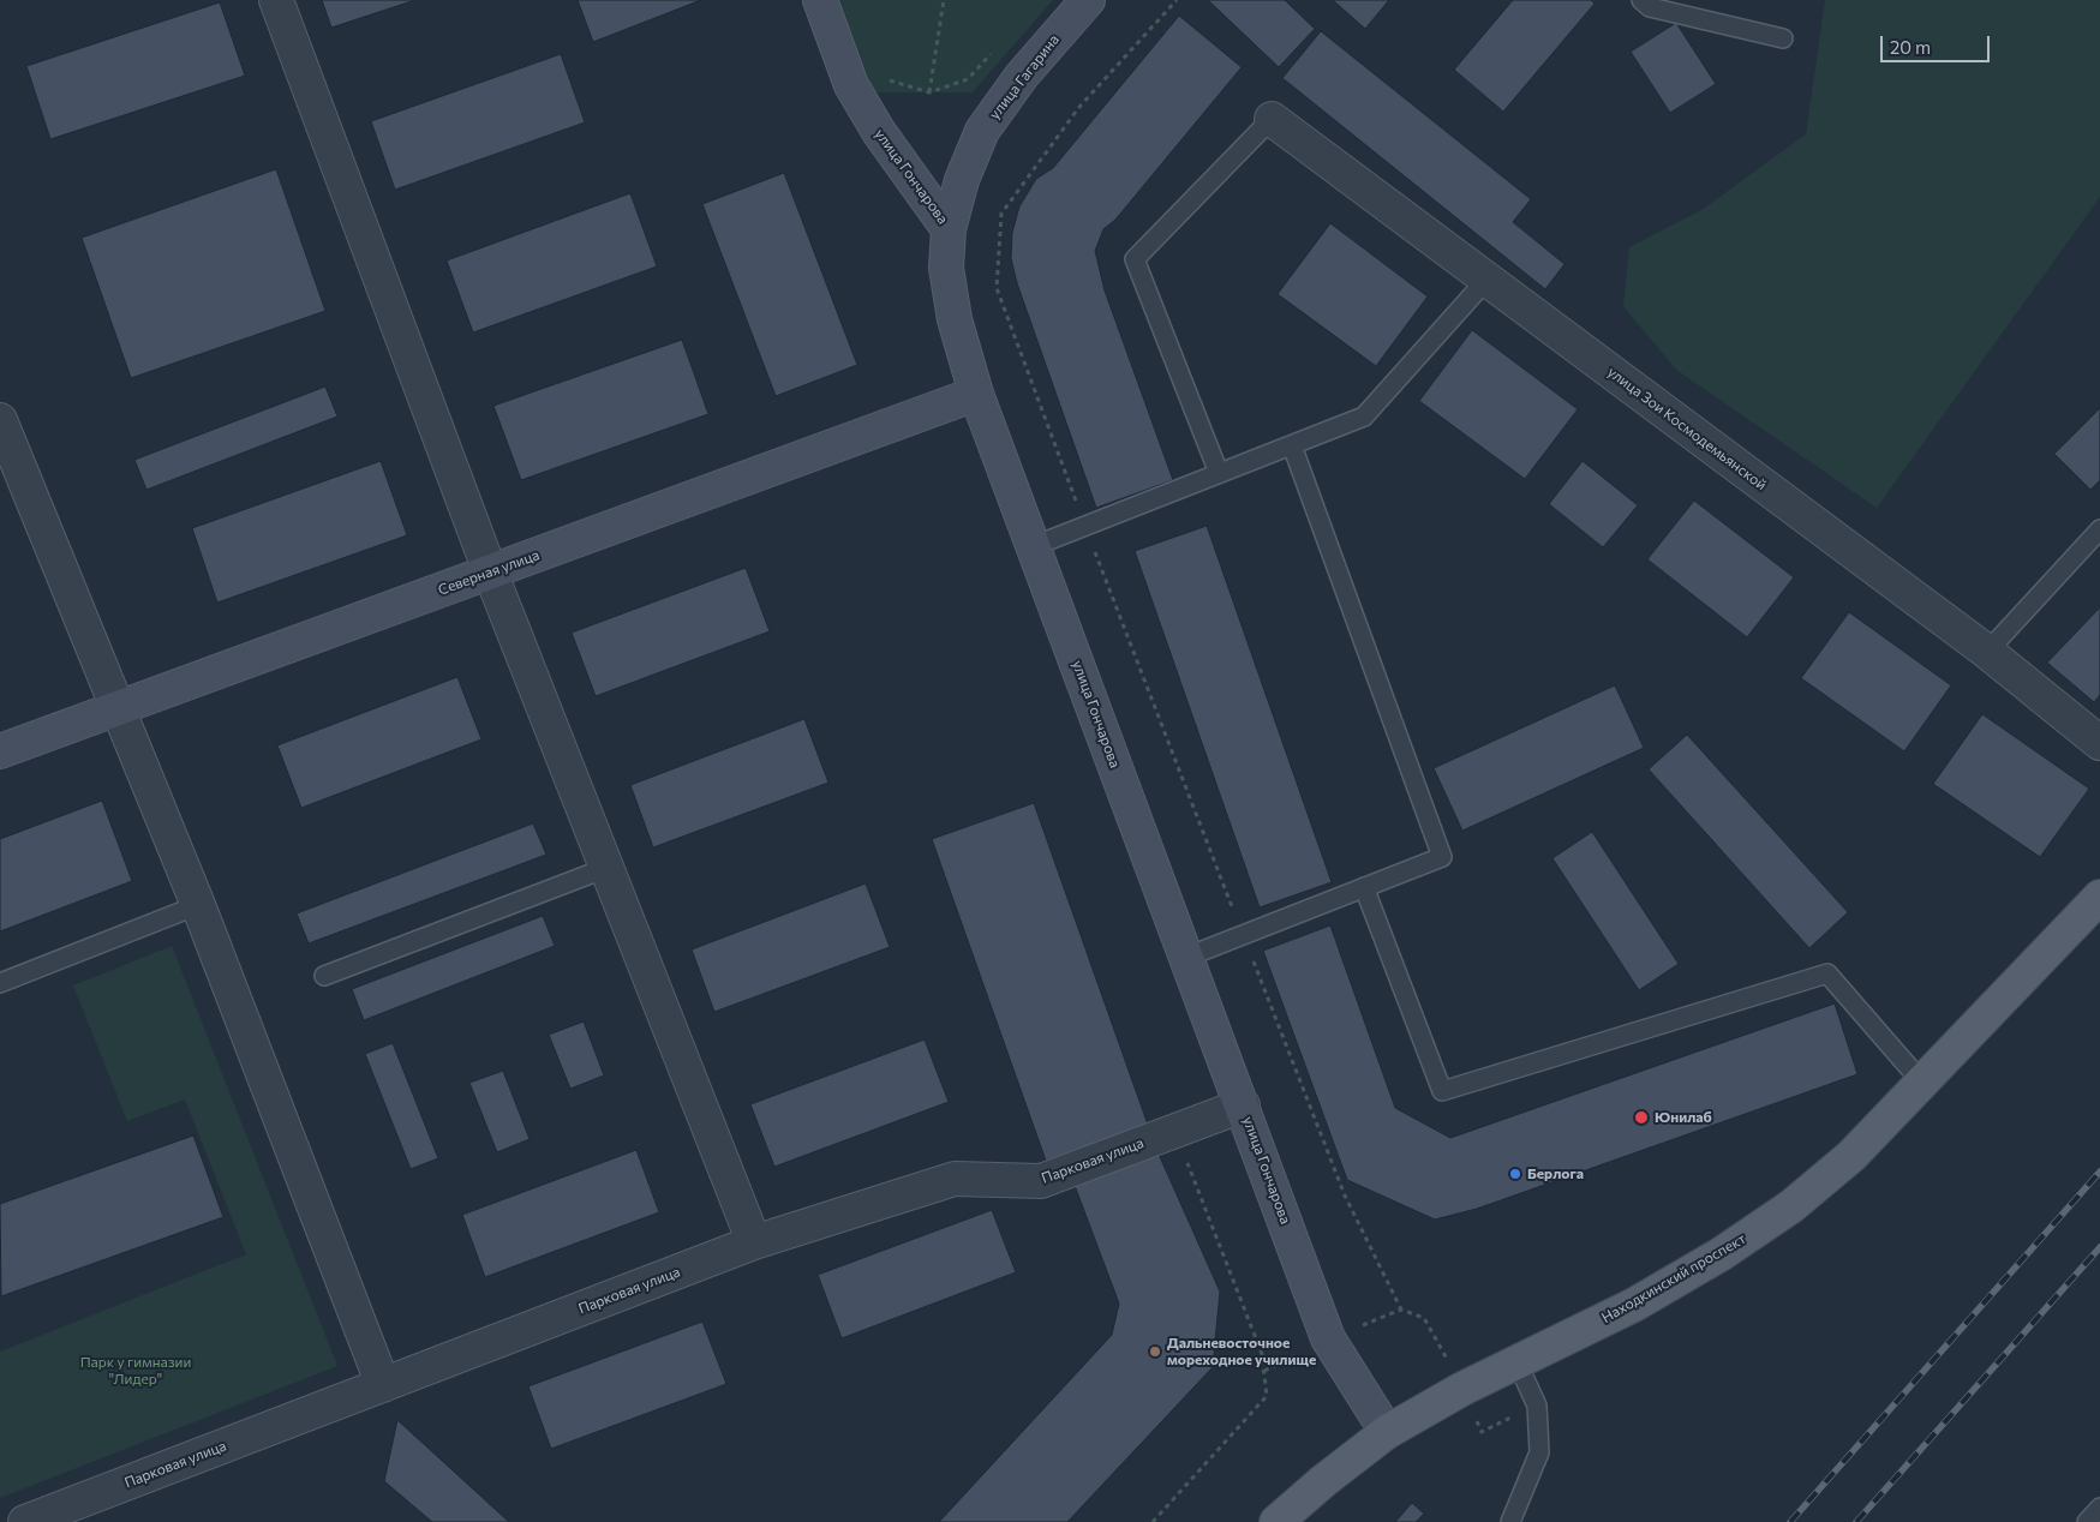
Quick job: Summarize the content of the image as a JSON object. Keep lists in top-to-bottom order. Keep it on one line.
{"streets":{"main road":["улица Гагарина","улица Гончарова","Северная улица","Находкинский проспект"],"street":["улица Зои Космодемьянской","Парковая улица"]},"crossings":[["улица Гагарина","улица Гончарова"],["улица Гончарова","Северная улица"],["улица Гончарова","Парковая улица"],["улица Гончарова","Находкинский проспект"]],"parks":["Парк у гимназии \"Лидер\""],"places":["Юнилаб","Берлога","Дальневосточное мореходное училище"],"scale_bar":"20 m"}
